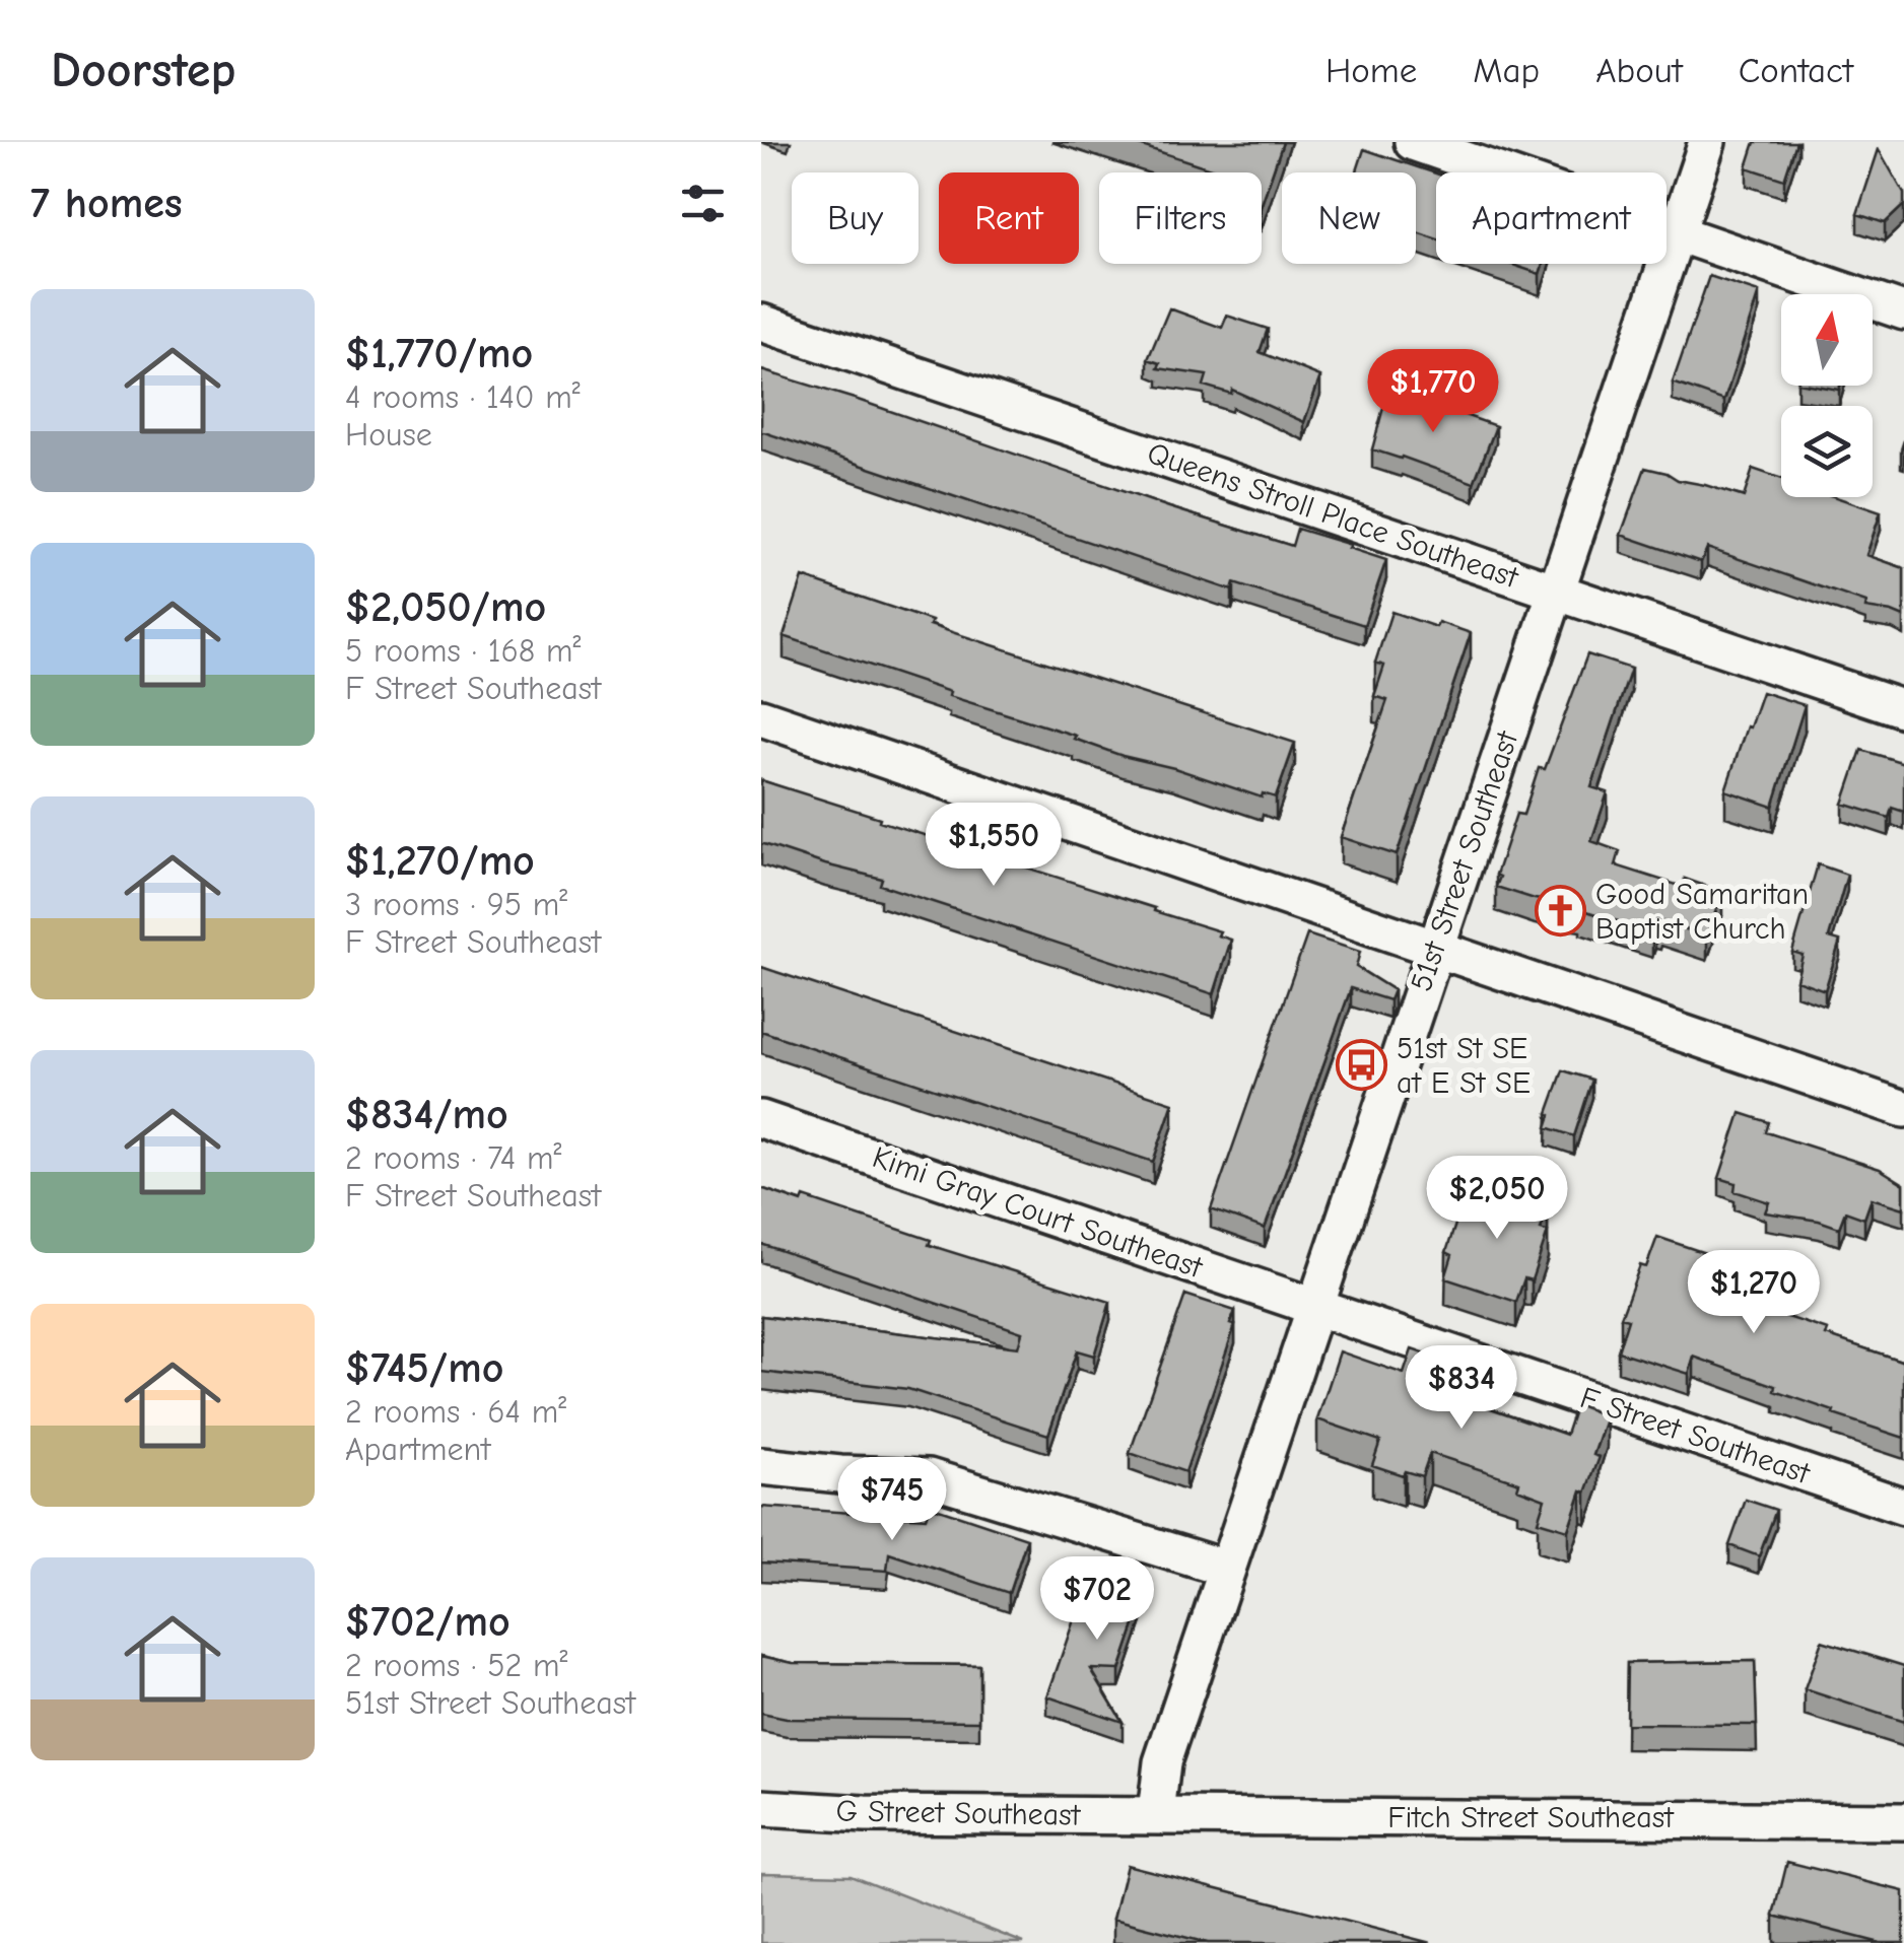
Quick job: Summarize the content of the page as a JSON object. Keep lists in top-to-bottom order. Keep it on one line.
{"streets":{"street":["Queens Stroll Place Southeast","51st Street Southeast","Kimi Gray Court Southeast","F Street Southeast","G Street Southeast","Fitch Street Southeast"]},"crossings":[["Queens Stroll Place Southeast","51st Street Southeast"],["51st Street Southeast","Kimi Gray Court Southeast"],["51st Street Southeast","F Street Southeast"],["51st Street Southeast","G Street Southeast"],["51st Street Southeast","Fitch Street Southeast"],["Kimi Gray Court Southeast","F Street Southeast"],["G Street Southeast","Fitch Street Southeast"]],"places":{"church":["Good Samaritan Baptist Church"],"bus stop":["51st St SE at E St SE"]},"north":"top","page":{"header":"Doorstep","nav":["Home","Map","About","Contact"],"heading":"7 homes","chip":["Buy","Rent","Filters","New","Apartment"],"list":[{"name":"$1,770/mo","note":"4 rooms · 140 m² · House"},{"name":"$2,050/mo","note":"5 rooms · 168 m² · F Street Southeast"},{"name":"$1,270/mo","note":"3 rooms · 95 m² · F Street Southeast"},{"name":"$834/mo","note":"2 rooms · 74 m² · F Street Southeast"},{"name":"$745/mo","note":"2 rooms · 64 m² · Apartment"},{"name":"$702/mo","note":"2 rooms · 52 m² · 51st Street Southeast"}],"price":["$1,770","$1,550","$2,050","$1,270","$834","$745","$702"]}}
